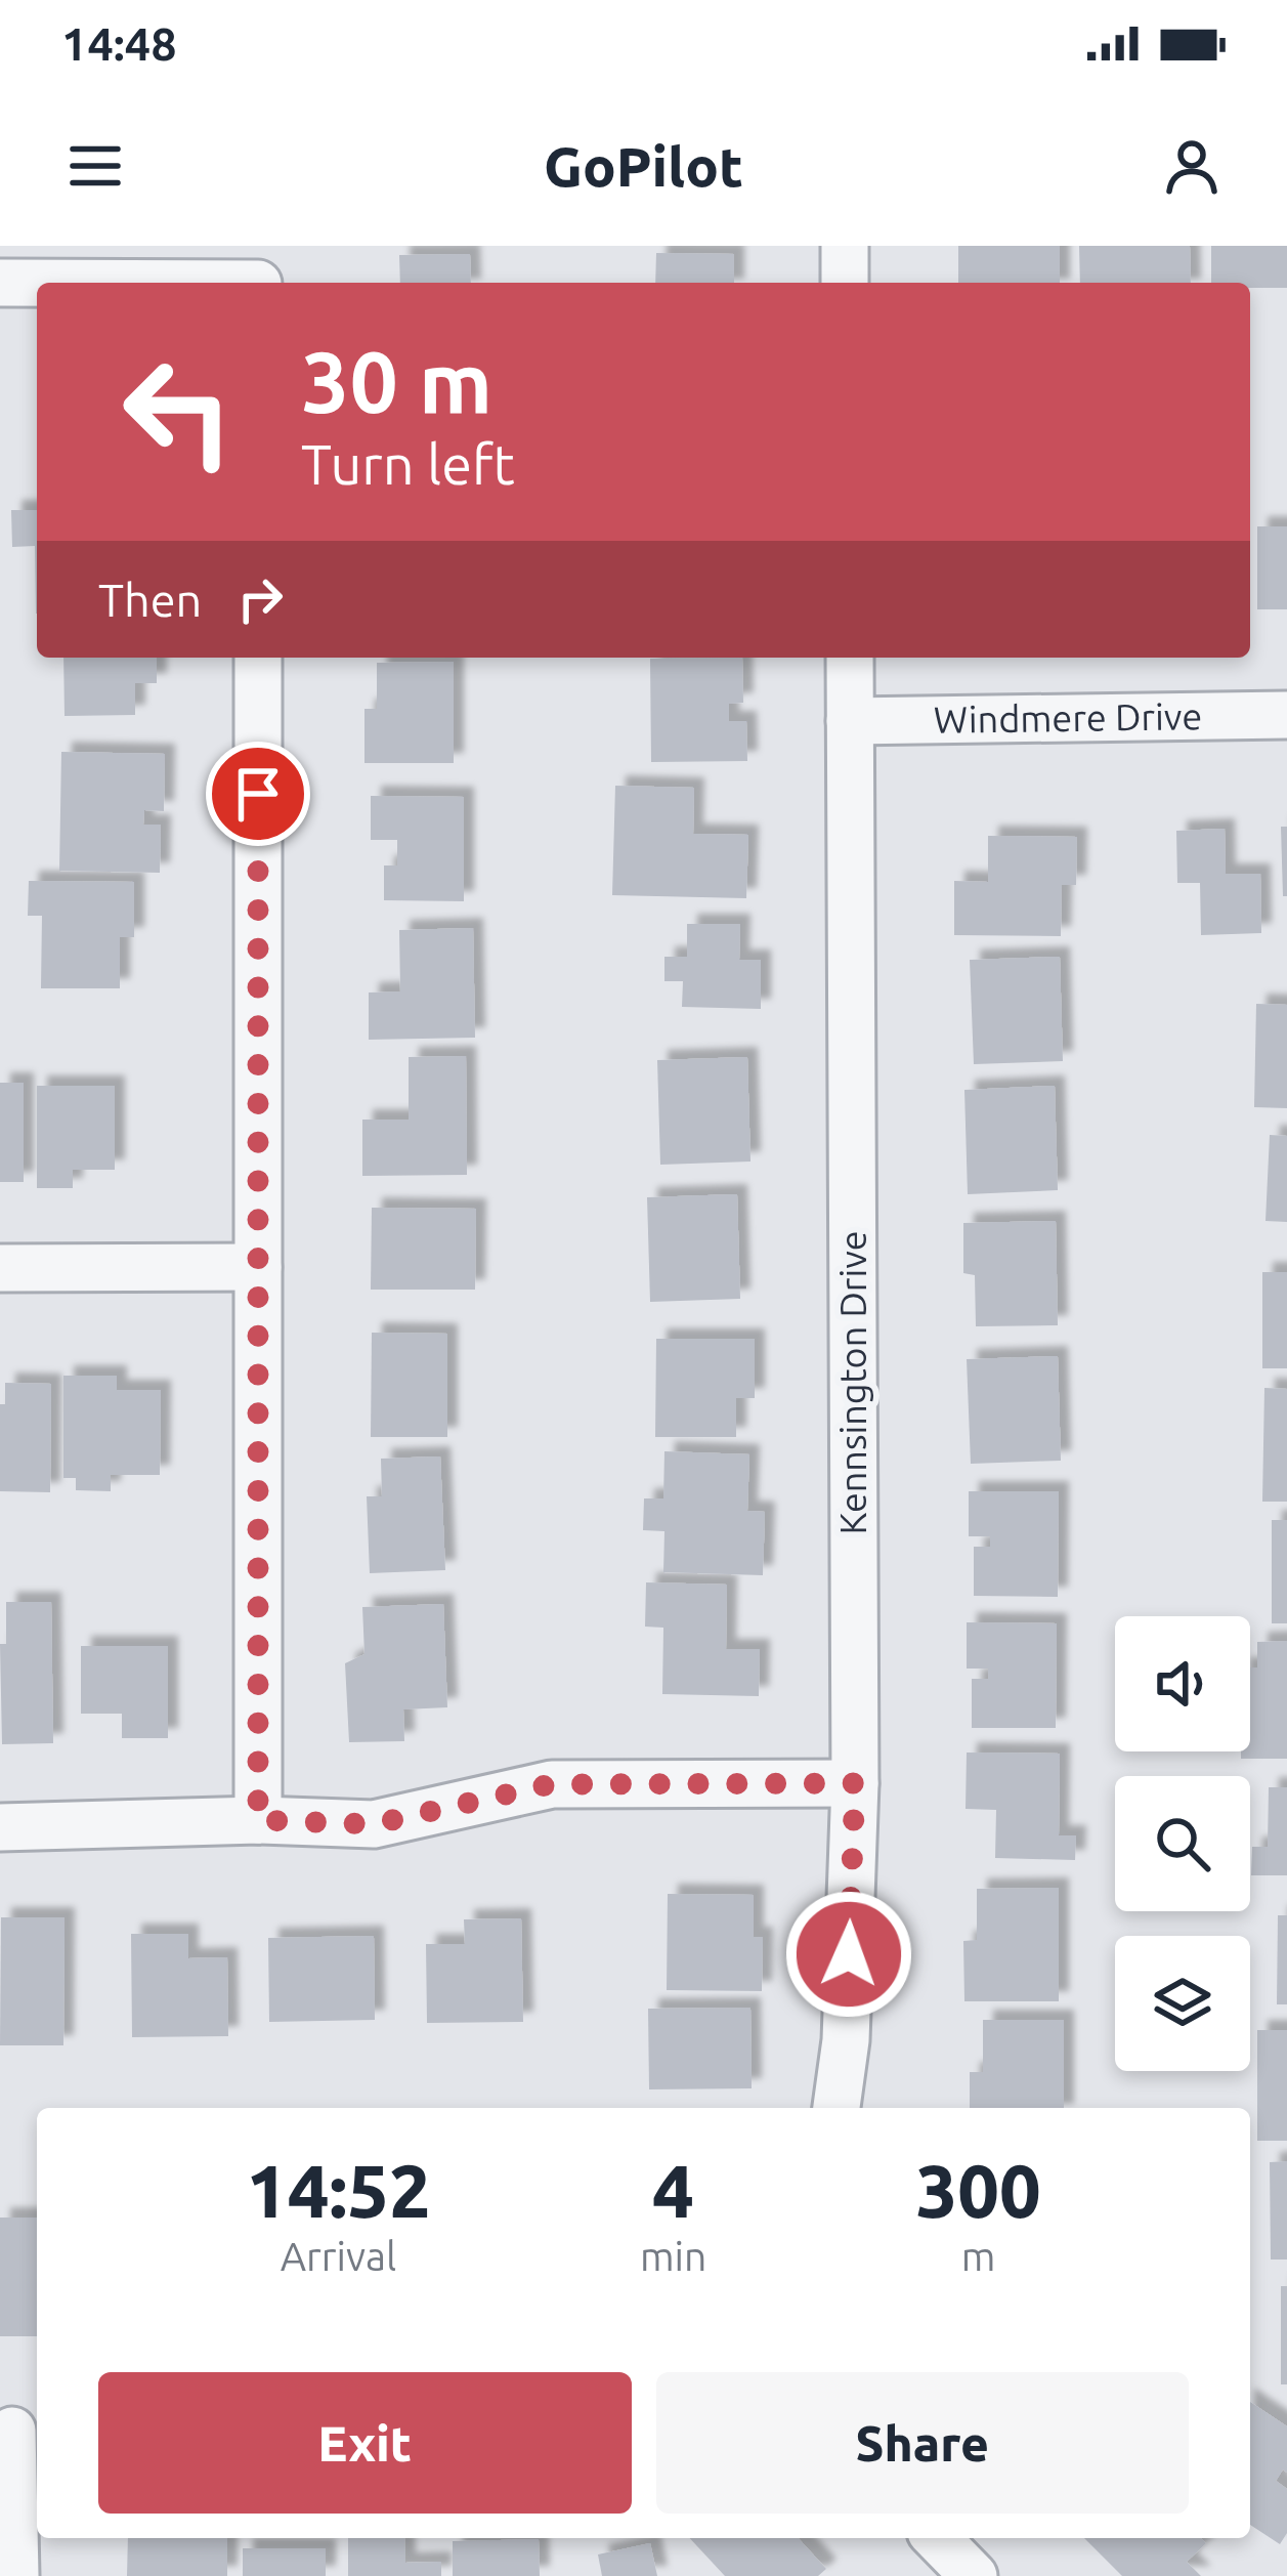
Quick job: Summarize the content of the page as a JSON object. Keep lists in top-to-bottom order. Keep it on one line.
{"streets":{"street":["Windmere Drive","Kennsington Drive"]},"crossings":[["Windmere Drive","Kennsington Drive"]],"page":{"status":"14:48","header":"GoPilot","turn":["30 m","Turn left"],"then":"Then","eta":["14:52","Arrival","4","min","300","m"],"buttons":["Exit","Share"]}}
